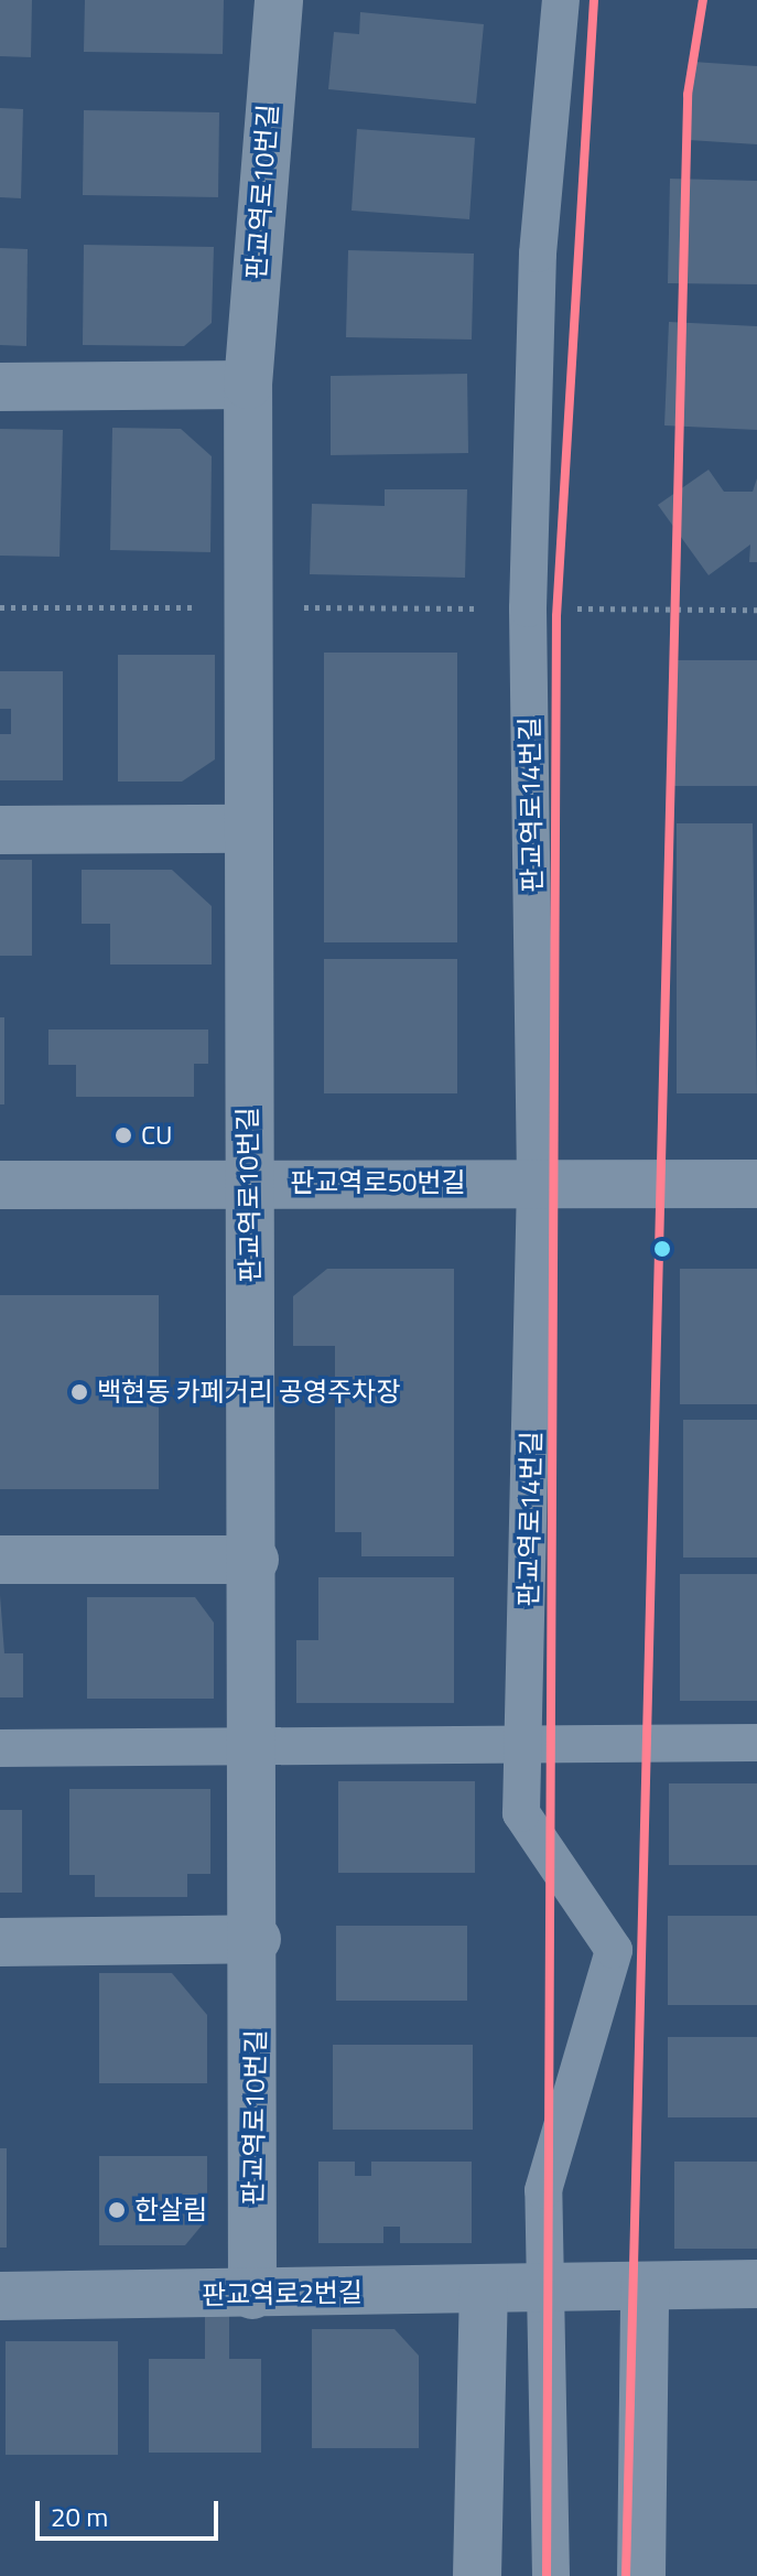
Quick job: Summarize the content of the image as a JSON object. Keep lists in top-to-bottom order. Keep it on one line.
{"streets":{"street":["판교역로10번길","판교역로14번길","판교역로50번길","판교역로2번길"]},"crossings":[["판교역로10번길","판교역로50번길"],["판교역로10번길","판교역로2번길"],["판교역로14번길","판교역로50번길"],["판교역로14번길","판교역로2번길"]],"places":["CU","백현동 카페거리 공영주차장","한살림"],"scale_bar":"20 m"}
